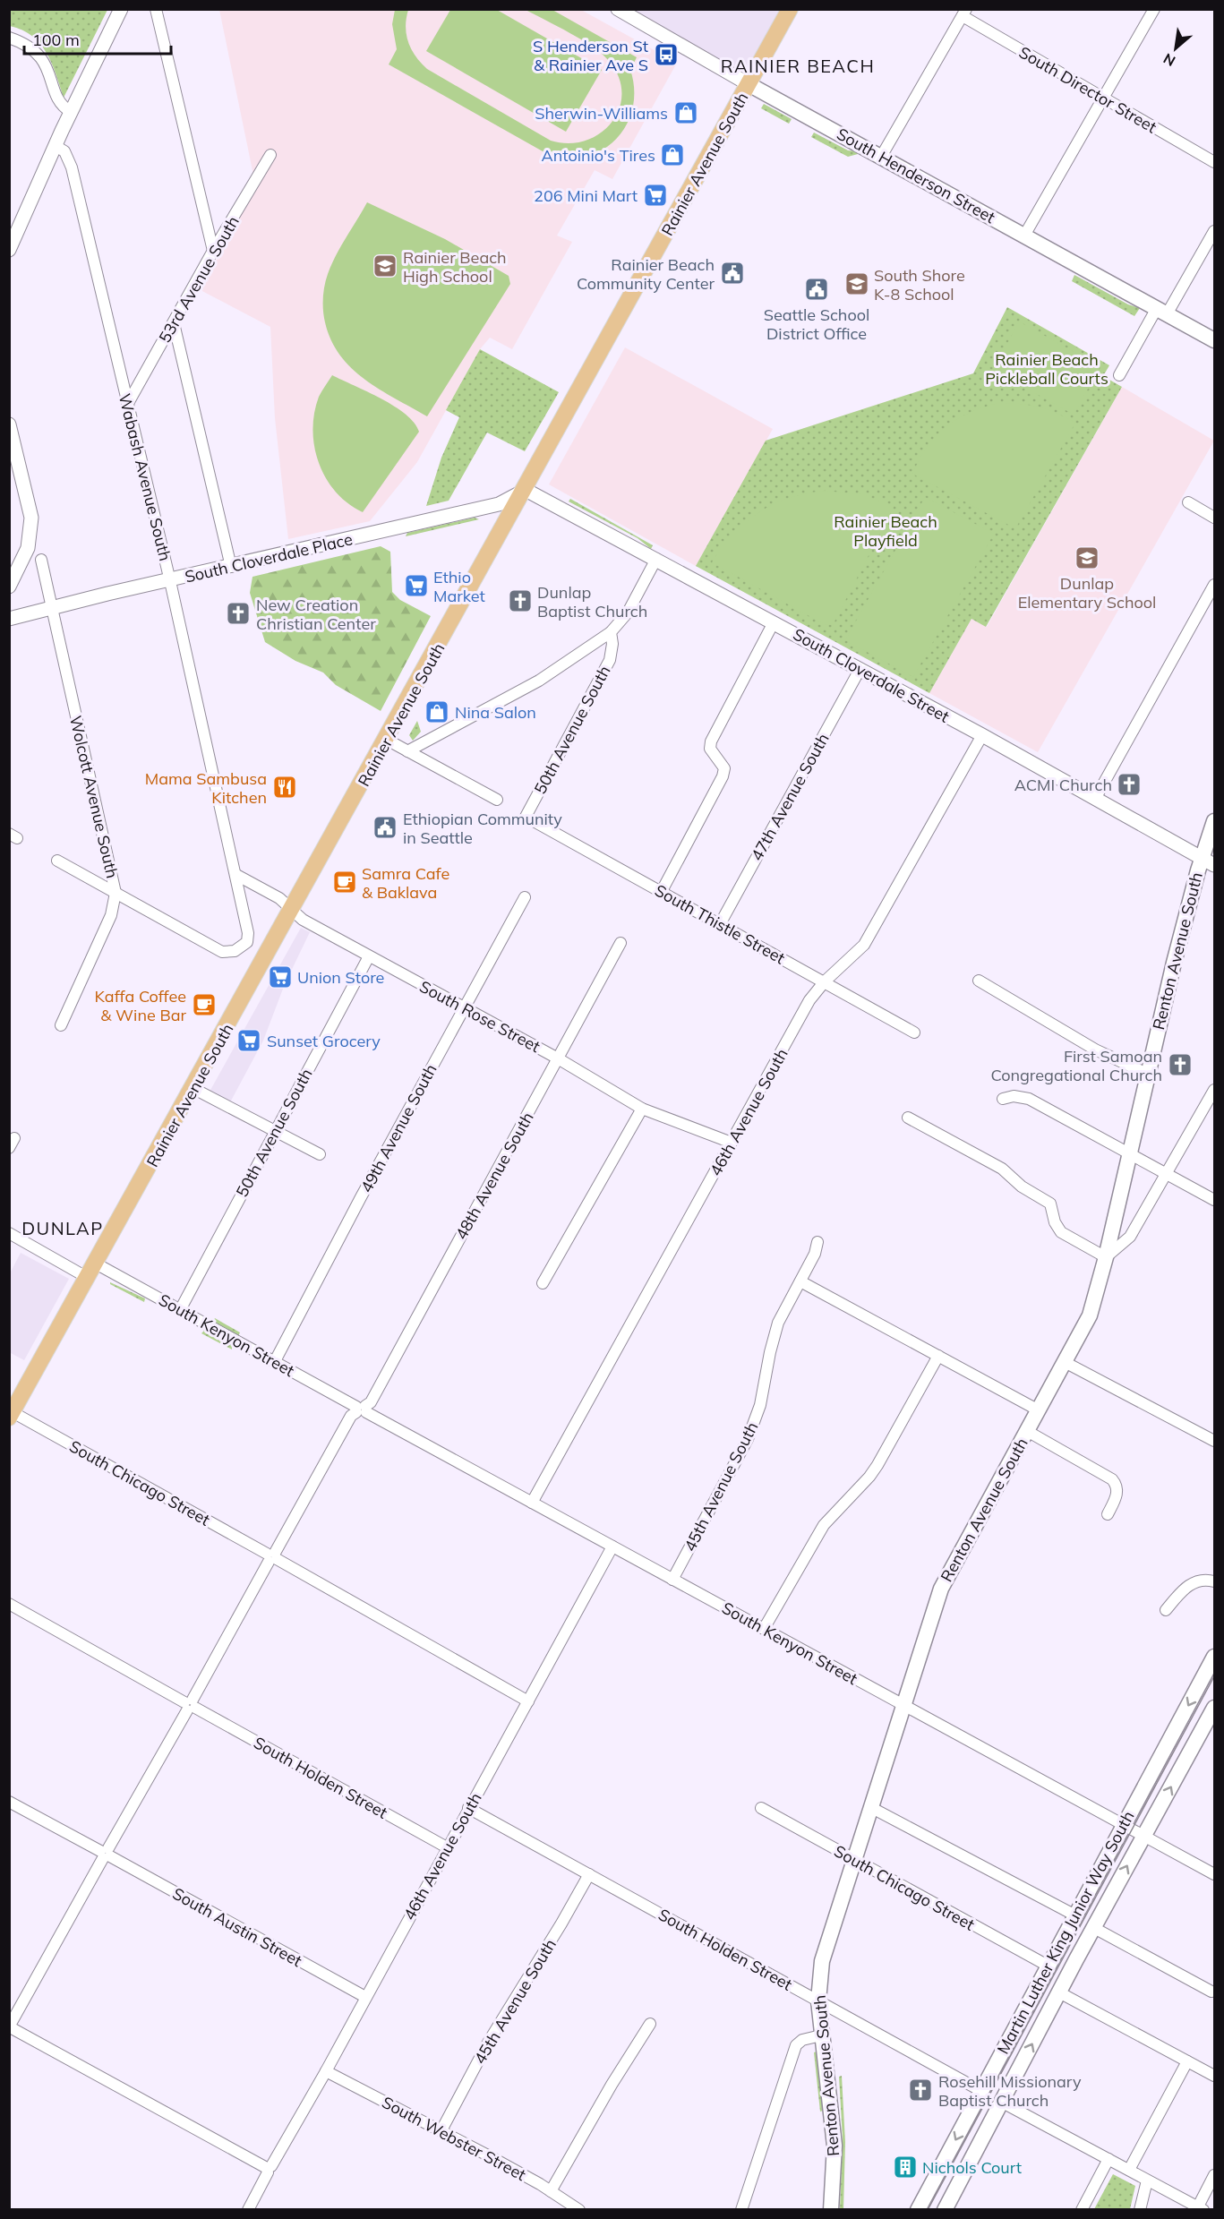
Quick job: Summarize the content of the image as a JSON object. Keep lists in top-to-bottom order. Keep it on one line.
{"streets":{"main road":["Rainier Avenue South","South Henderson Street","Renton Avenue South","Martin Luther King Junior Way South"],"street":["South Director Street","53rd Avenue South","Wabash Avenue South","South Cloverdale Place","South Cloverdale Street","50th Avenue South","Wolcott Avenue South","47th Avenue South","South Thistle Street","South Rose Street","46th Avenue South","49th Avenue South","48th Avenue South","South Kenyon Street","South Chicago Street","45th Avenue South","South Holden Street","South Austin Street","South Webster Street"]},"crossings":[["Rainier Avenue South","South Henderson Street"],["Rainier Avenue South","South Cloverdale Place"],["Rainier Avenue South","South Cloverdale Street"],["Rainier Avenue South","South Rose Street"],["Rainier Avenue South","South Kenyon Street"],["Rainier Avenue South","South Chicago Street"],["53rd Avenue South","Wabash Avenue South"],["Wabash Avenue South","South Cloverdale Place"],["Wabash Avenue South","Wolcott Avenue South"],["Wabash Avenue South","South Rose Street"],["South Cloverdale Place","South Cloverdale Street"],["South Cloverdale Place","Wolcott Avenue South"],["South Cloverdale Street","47th Avenue South"],["South Cloverdale Street","Renton Avenue South"],["South Cloverdale Street","46th Avenue South"],["50th Avenue South","South Thistle Street"],["50th Avenue South","South Rose Street"],["50th Avenue South","South Kenyon Street"],["47th Avenue South","South Thistle Street"],["South Thistle Street","46th Avenue South"],["Renton Avenue South","South Kenyon Street"],["Renton Avenue South","South Chicago Street"],["Renton Avenue South","South Holden Street"],["South Rose Street","46th Avenue South"],["South Rose Street","49th Avenue South"],["South Rose Street","48th Avenue South"],["46th Avenue South","South Kenyon Street"],["46th Avenue South","South Chicago Street"],["46th Avenue South","South Holden Street"],["46th Avenue South","South Austin Street"],["46th Avenue South","South Webster Street"],["49th Avenue South","South Kenyon Street"],["48th Avenue South","South Kenyon Street"],["48th Avenue South","South Chicago Street"],["48th Avenue South","South Holden Street"],["48th Avenue South","South Austin Street"],["South Kenyon Street","45th Avenue South"],["South Kenyon Street","Martin Luther King Junior Way South"],["South Chicago Street","Martin Luther King Junior Way South"],["45th Avenue South","South Holden Street"],["45th Avenue South","South Webster Street"],["South Holden Street","Martin Luther King Junior Way South"]],"districts":["RAINIER BEACH","DUNLAP"],"parks":["Rainier Beach Pickleball Courts","Rainier Beach Playfield"],"places":{"bus stop":["S Henderson St & Rainier Ave S"],"shop":["Sherwin-Williams","Antoinio's Tires","Nina Salon"],"supermarket":["206 Mini Mart","Ethio Market","Union Store","Sunset Grocery"],"school or university":["Rainier Beach High School","South Shore K-8 School","Dunlap Elementary School"],"public building":["Rainier Beach Community Center","Seattle School District Office","Ethiopian Community in Seattle"],"church":["Dunlap Baptist Church","New Creation Christian Center","ACMI Church","First Samoan Congregational Church","Rosehill Missionary Baptist Church"],"restaurant":["Mama Sambusa Kitchen"],"cafe":["Samra Cafe & Baklava","Kaffa Coffee & Wine Bar"],"building":["Nichols Court"]},"scale_bar":"100 m","north":"bottom left"}
